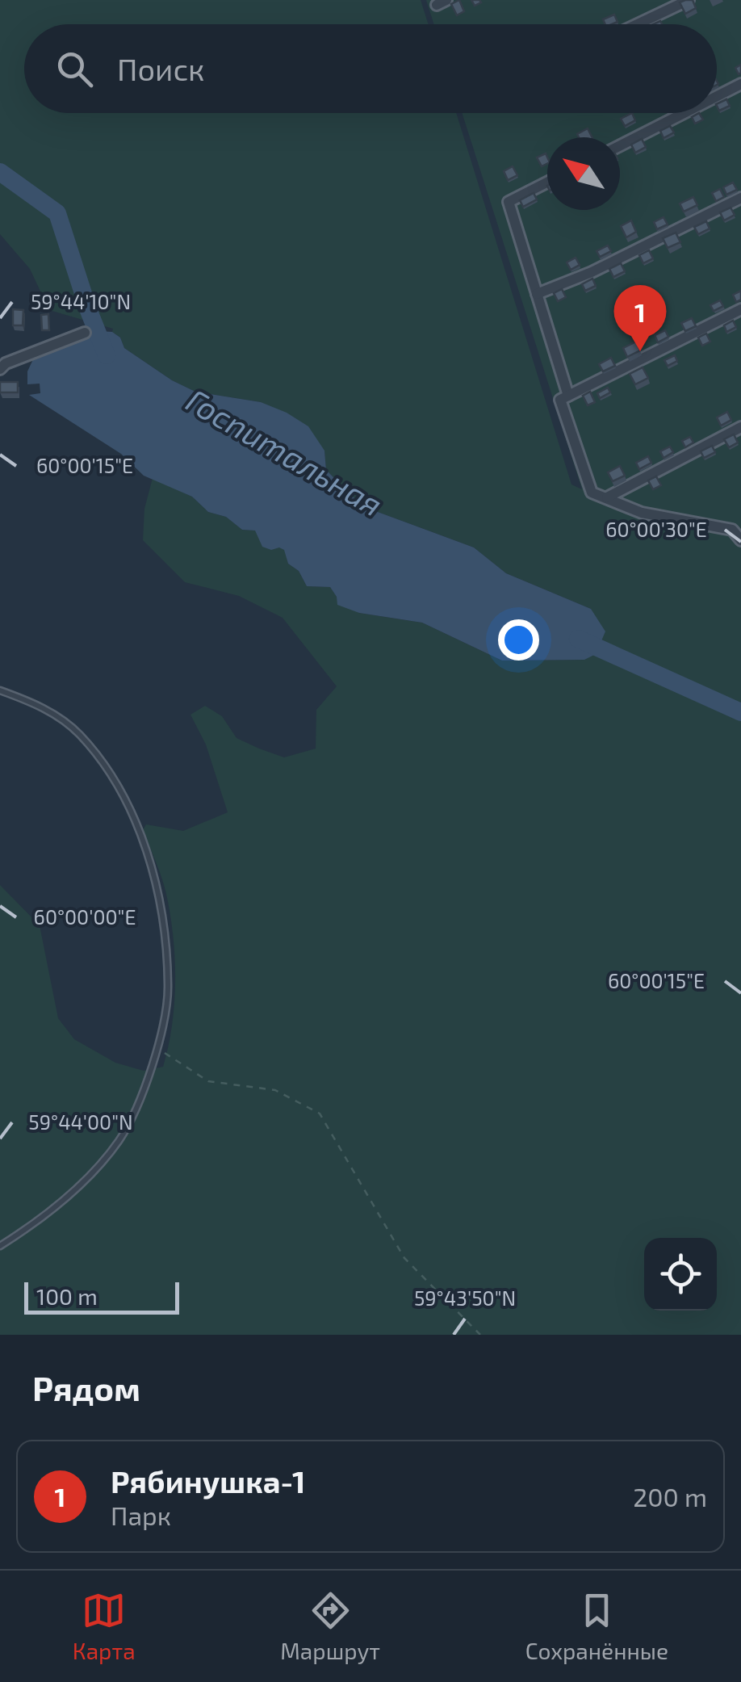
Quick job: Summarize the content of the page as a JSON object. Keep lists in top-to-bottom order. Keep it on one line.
{"water":["Госпитальная"],"scale_bar":"100 m","north":"top left","page":{"search":"Поиск","pins":"1","scale":"100 m","heading":"Рядом","list":[{"mark":"1","name":"Рябинушка-1","note":"Парк","value":"200 m"}],"nav":["Карта","Маршрут","Сохранённые"]},"coordinates":["59°44'10\"N","60°00'15\"E","60°00'30\"E","60°00'00\"E","59°44'00\"N","59°43'50\"N"]}
